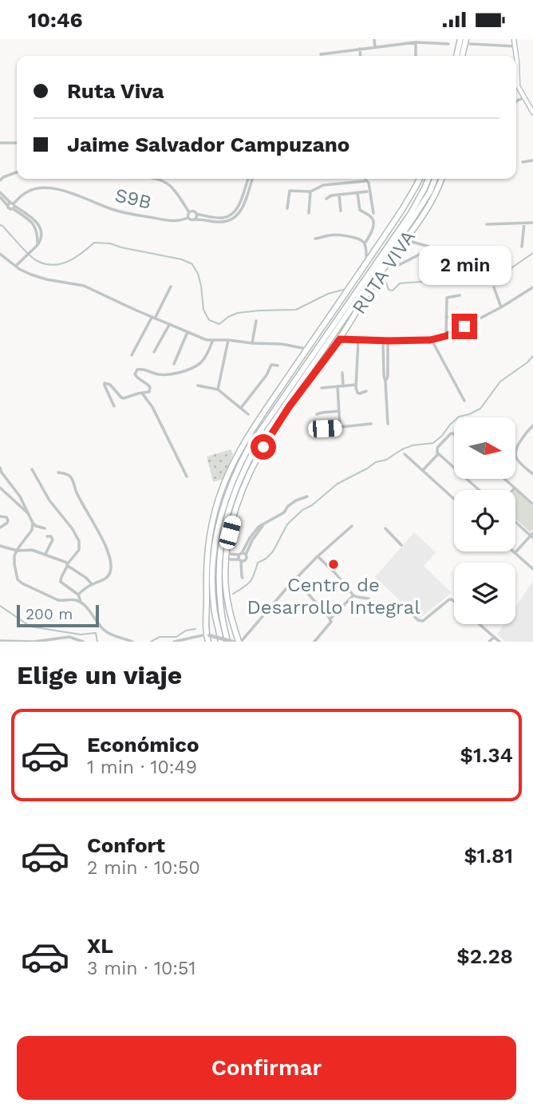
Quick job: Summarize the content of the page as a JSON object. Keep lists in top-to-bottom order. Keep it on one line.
{"streets":{"main road":["RUTA VIVA"],"street":["S9B"]},"places":["Centro de Desarrollo Integral"],"scale_bar":"200 m","north":"right","page":{"status":"10:46","banner":["Ruta Viva","Jaime Salvador Campuzano"],"bubble":"2 min","scale":"200 m","heading":"Elige un viaje","list":[{"name":"Económico","note":"1 min · 10:49","value":"$1.34"},{"name":"Confort","note":"2 min · 10:50","value":"$1.81"},{"name":"XL","note":"3 min · 10:51","value":"$2.28"}],"buttons":"Confirmar"}}
